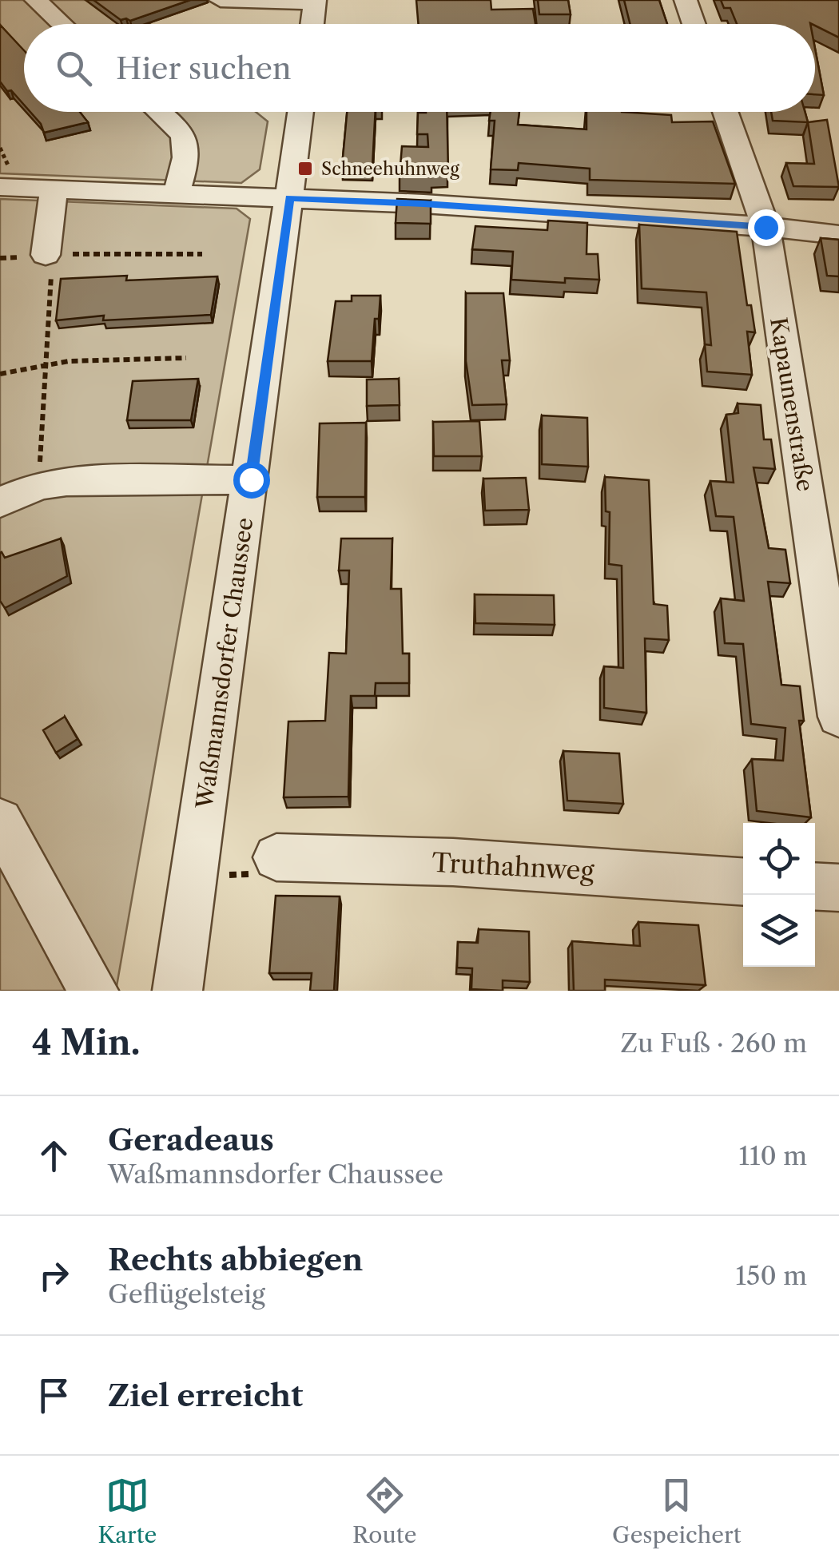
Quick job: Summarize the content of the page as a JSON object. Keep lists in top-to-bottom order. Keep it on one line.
{"streets":{"street":["Kapaunenstraße","Waßmannsdorfer Chaussee","Truthahnweg"]},"places":{"transit":["Schneehuhnweg"]},"page":{"search":"Hier suchen","heading":["4 Min.","Zu Fuß · 260 m"],"list":[["Geradeaus","Waßmannsdorfer Chaussee","110 m"],["Rechts abbiegen","Geflügelsteig","150 m"],"Ziel erreicht"],"nav":["Karte","Route","Gespeichert"]}}
